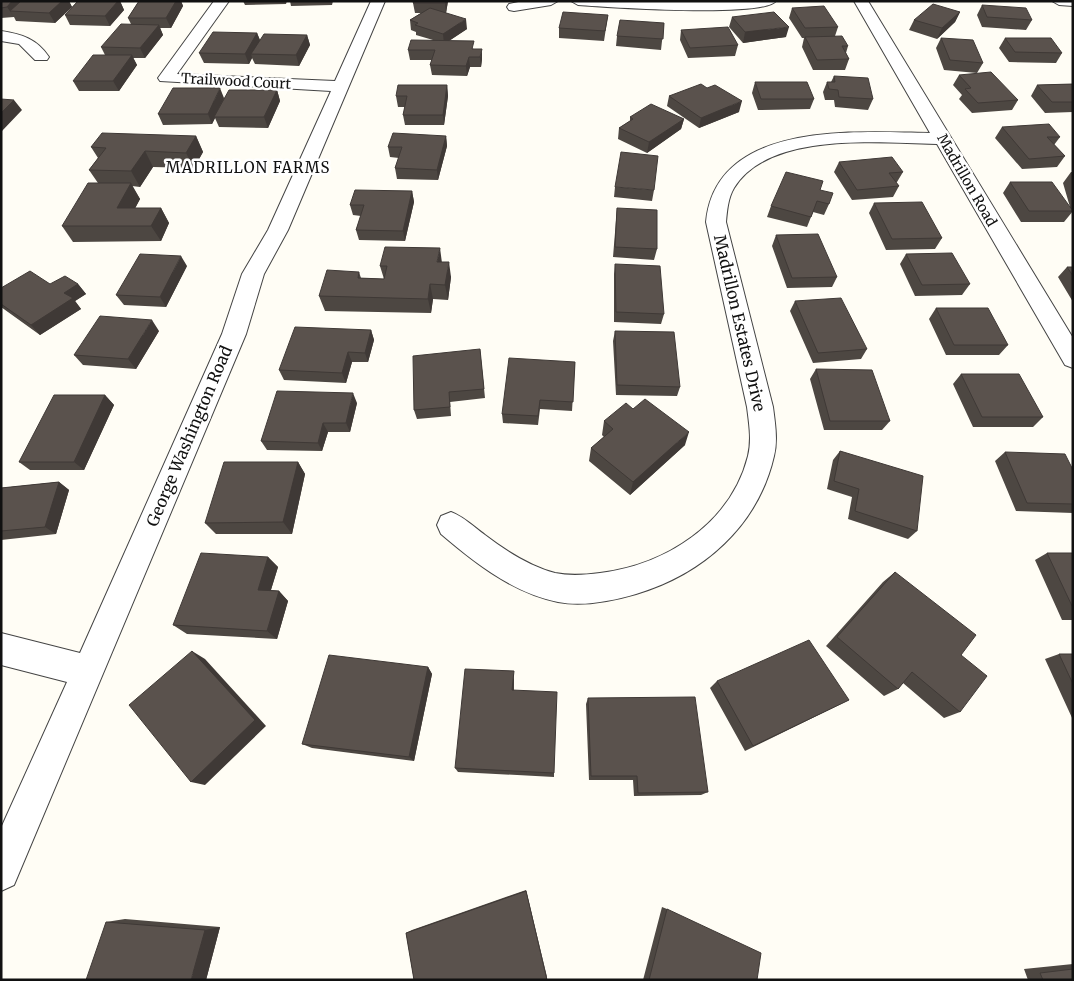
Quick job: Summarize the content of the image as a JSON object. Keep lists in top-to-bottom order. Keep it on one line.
{"streets":{"street":["Trailwood Court","Madrillon Road","Madrillon Estates Drive","George Washington Road"]},"crossings":[["Trailwood Court","George Washington Road"],["Madrillon Road","Madrillon Estates Drive"]],"districts":["MADRILLON FARMS"]}
